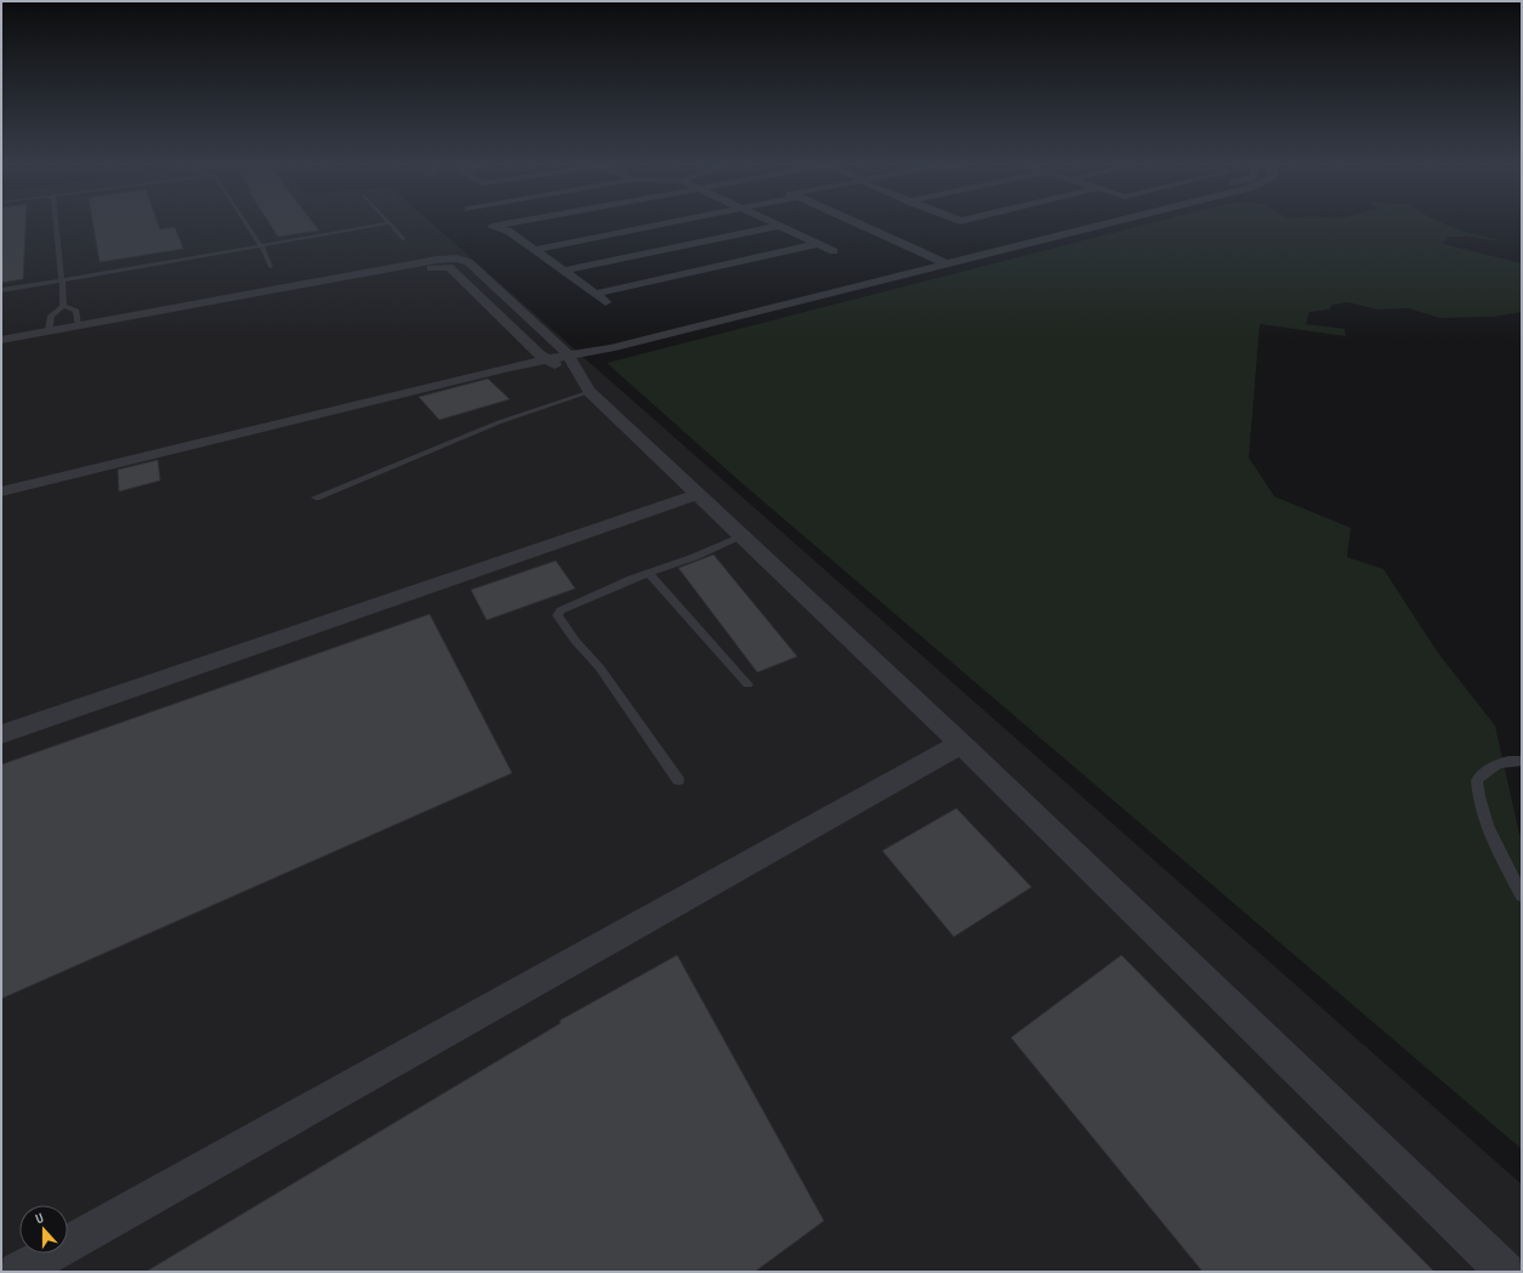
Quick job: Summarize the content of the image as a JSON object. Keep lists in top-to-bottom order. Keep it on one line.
{"north":"top"}
